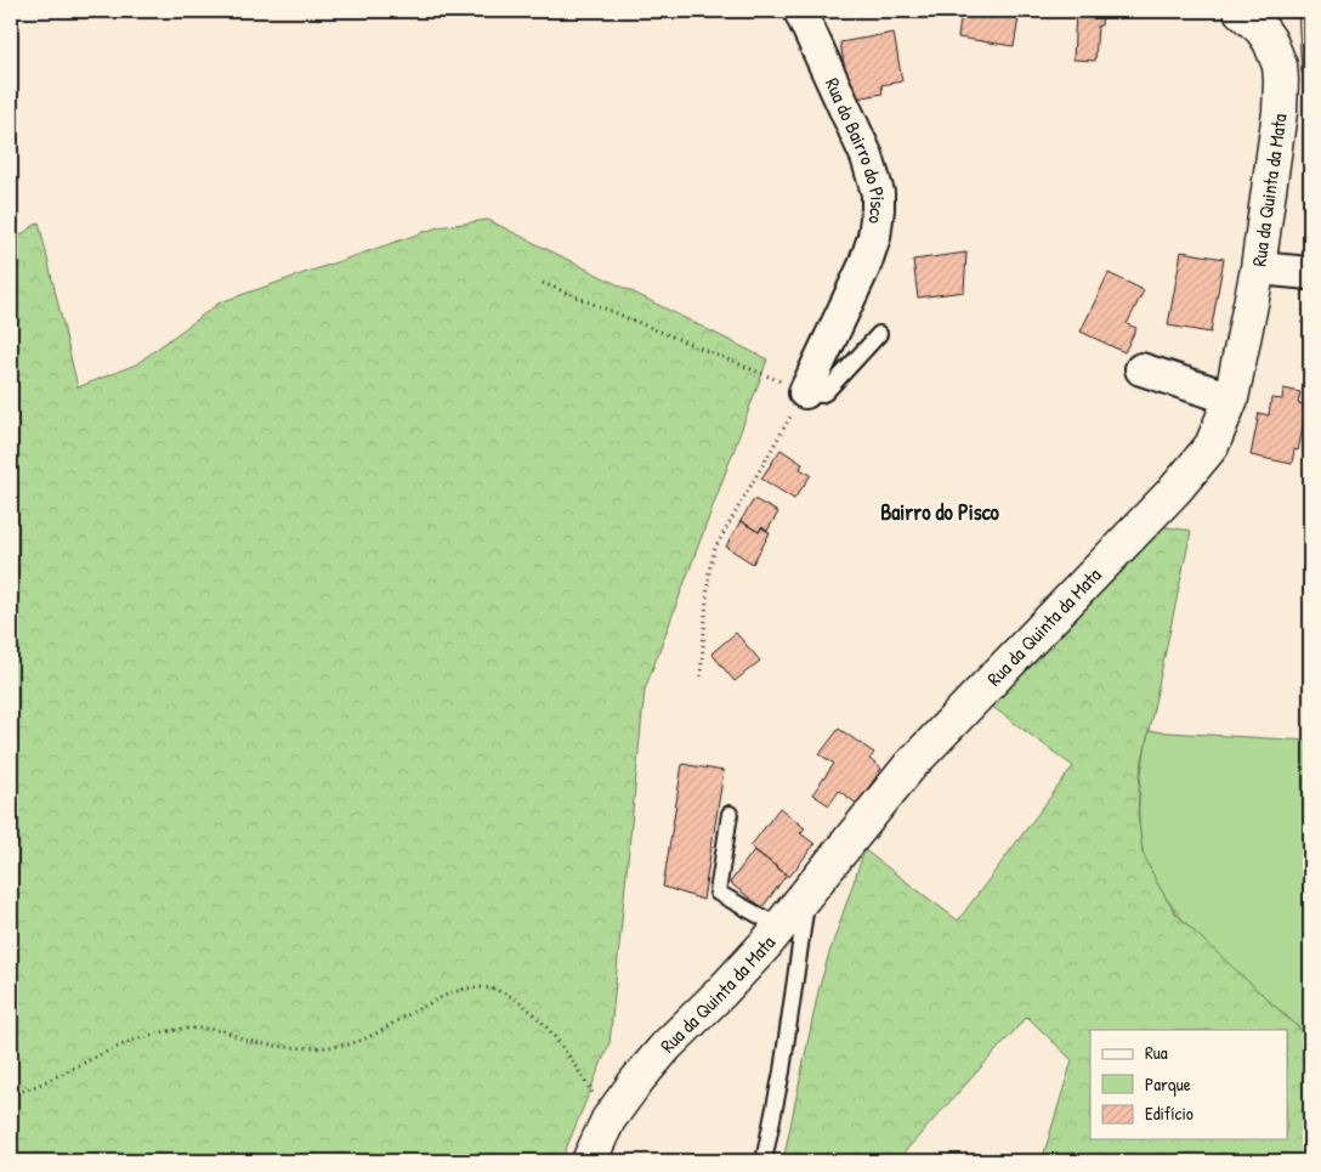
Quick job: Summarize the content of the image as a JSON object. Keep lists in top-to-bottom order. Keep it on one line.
{"streets":{"street":["Rua do Bairro do Pisco","Rua da Quinta da Mata"]},"districts":["Bairro do Pisco"],"legend":["Rua","Parque","Edifício"]}
